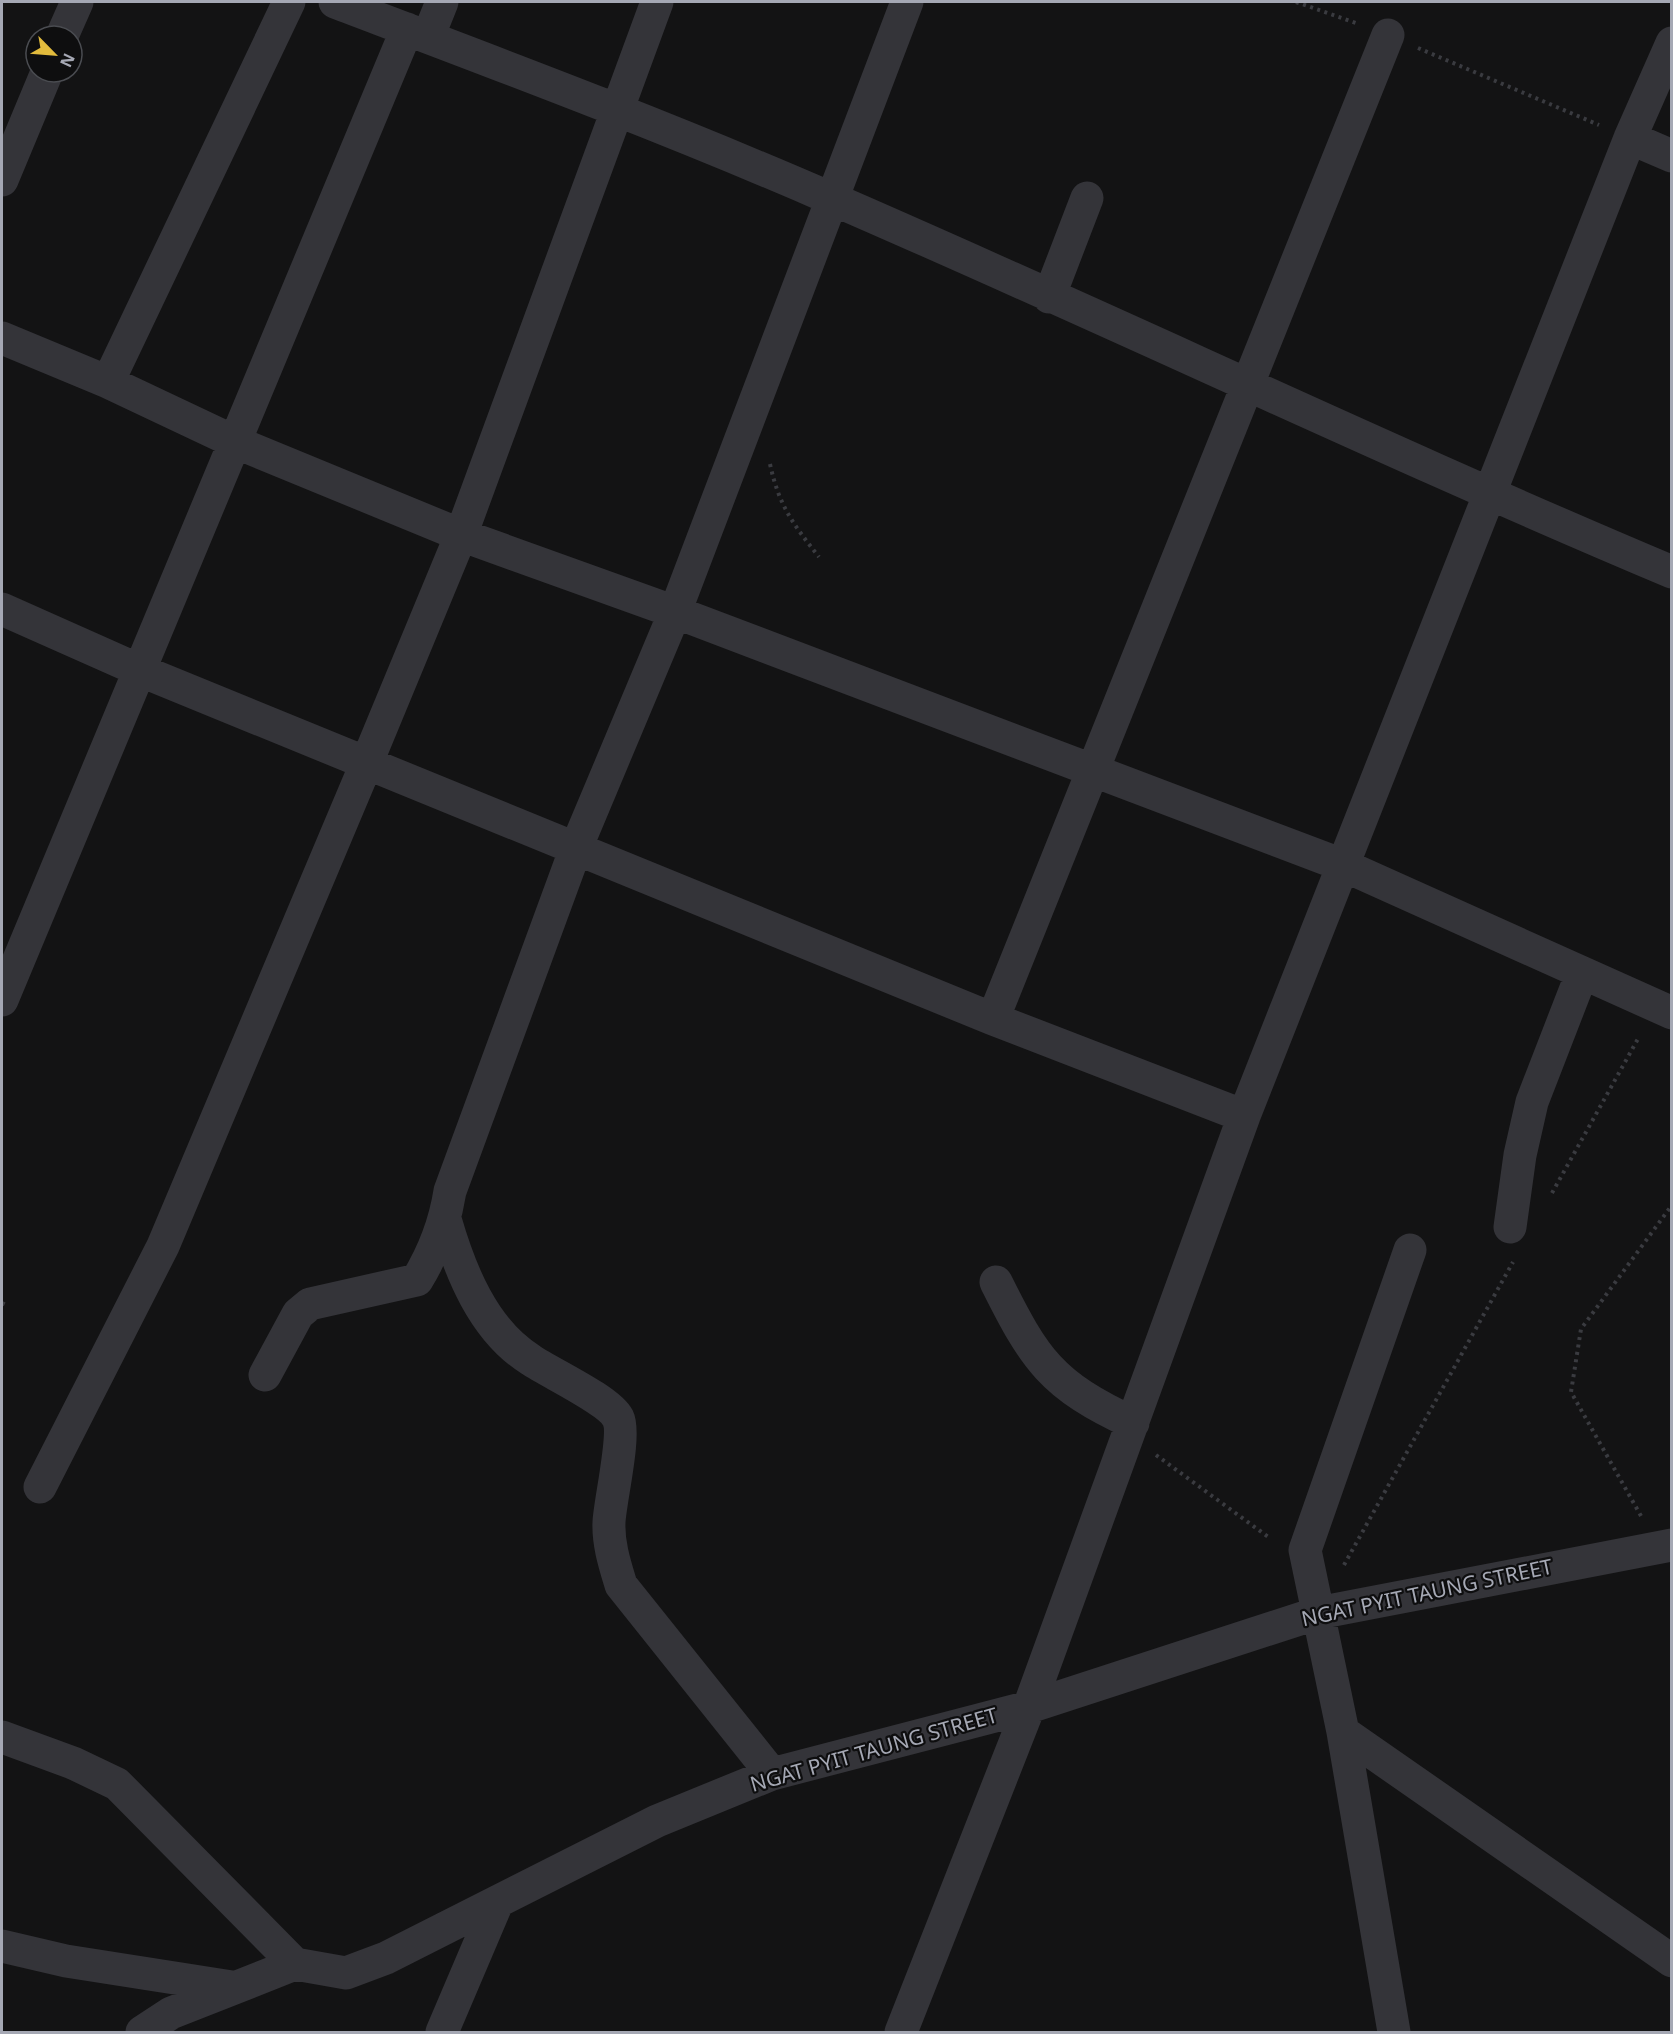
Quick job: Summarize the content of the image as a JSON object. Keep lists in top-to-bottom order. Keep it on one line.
{"streets":{"street":["NGAT PYIT TAUNG STREET"]},"north":"bottom right"}
